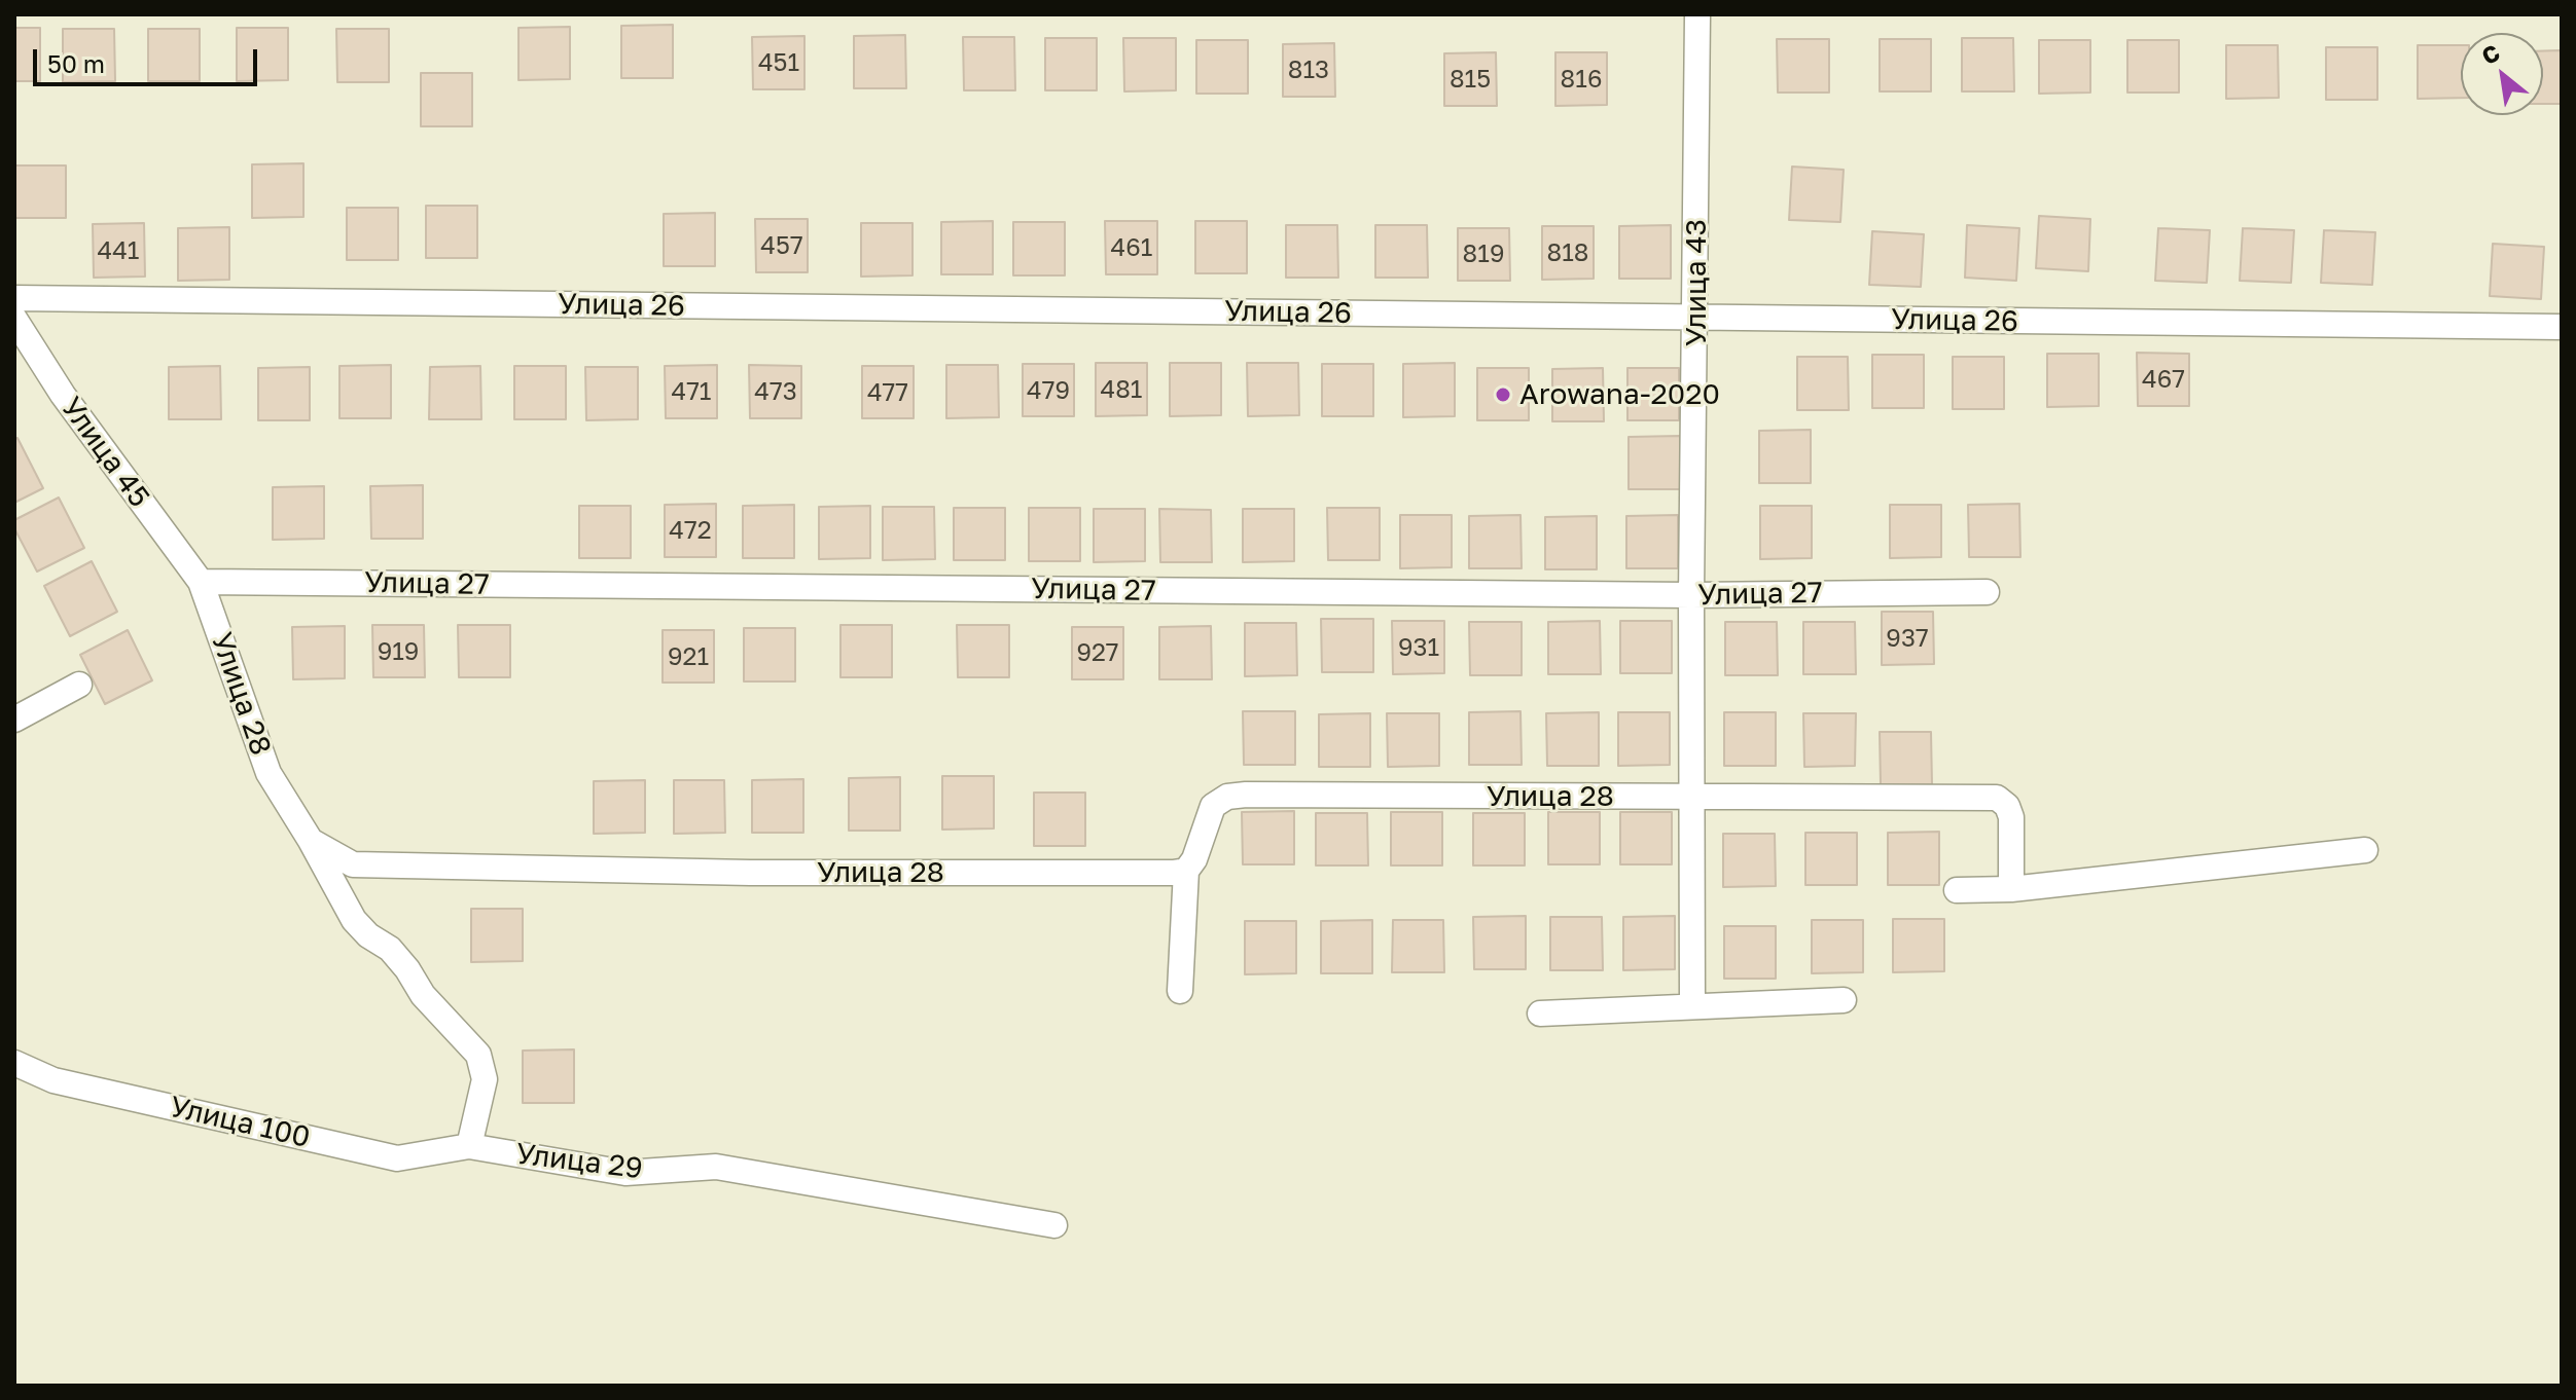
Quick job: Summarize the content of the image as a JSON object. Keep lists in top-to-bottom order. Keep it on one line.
{"streets":{"street":["Улица 43","Улица 26","Улица 45","Улица 27","Улица 28","Улица 100","Улица 29"]},"crossings":[["Улица 43","Улица 26"],["Улица 43","Улица 27"],["Улица 43","Улица 28"],["Улица 45","Улица 27"],["Улица 45","Улица 28"],["Улица 27","Улица 28"],["Улица 100","Улица 29"]],"places":["Arowana-2020"],"house_numbers":["451","813","815","816","457","461","441","818","819","467","481","479","471","473","477","472","937","931","919","927","921"],"scale_bar":"50 m","north":"top left"}
